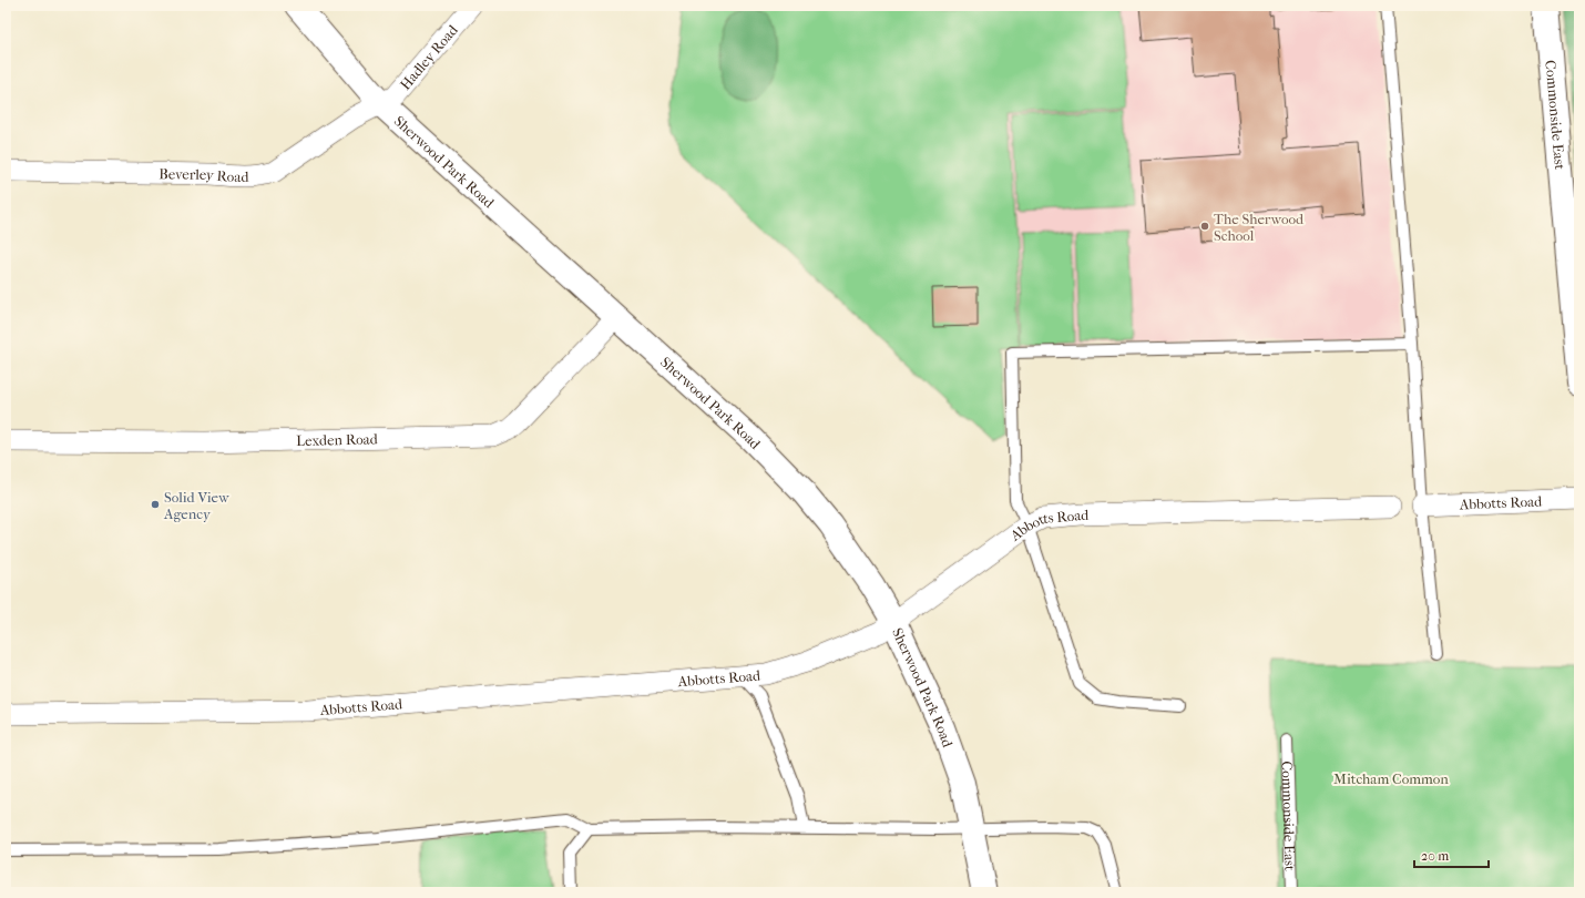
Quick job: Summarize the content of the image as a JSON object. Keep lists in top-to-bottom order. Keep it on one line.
{"streets":{"street":["Hadley Road","Commonside East","Sherwood Park Road","Beverley Road","Lexden Road","Abbotts Road"]},"crossings":[["Hadley Road","Sherwood Park Road"],["Hadley Road","Beverley Road"],["Sherwood Park Road","Beverley Road"],["Sherwood Park Road","Lexden Road"],["Sherwood Park Road","Abbotts Road"]],"parks":["Mitcham Common"],"places":["The Sherwood School","Solid View Agency"],"scale_bar":"20 m"}
